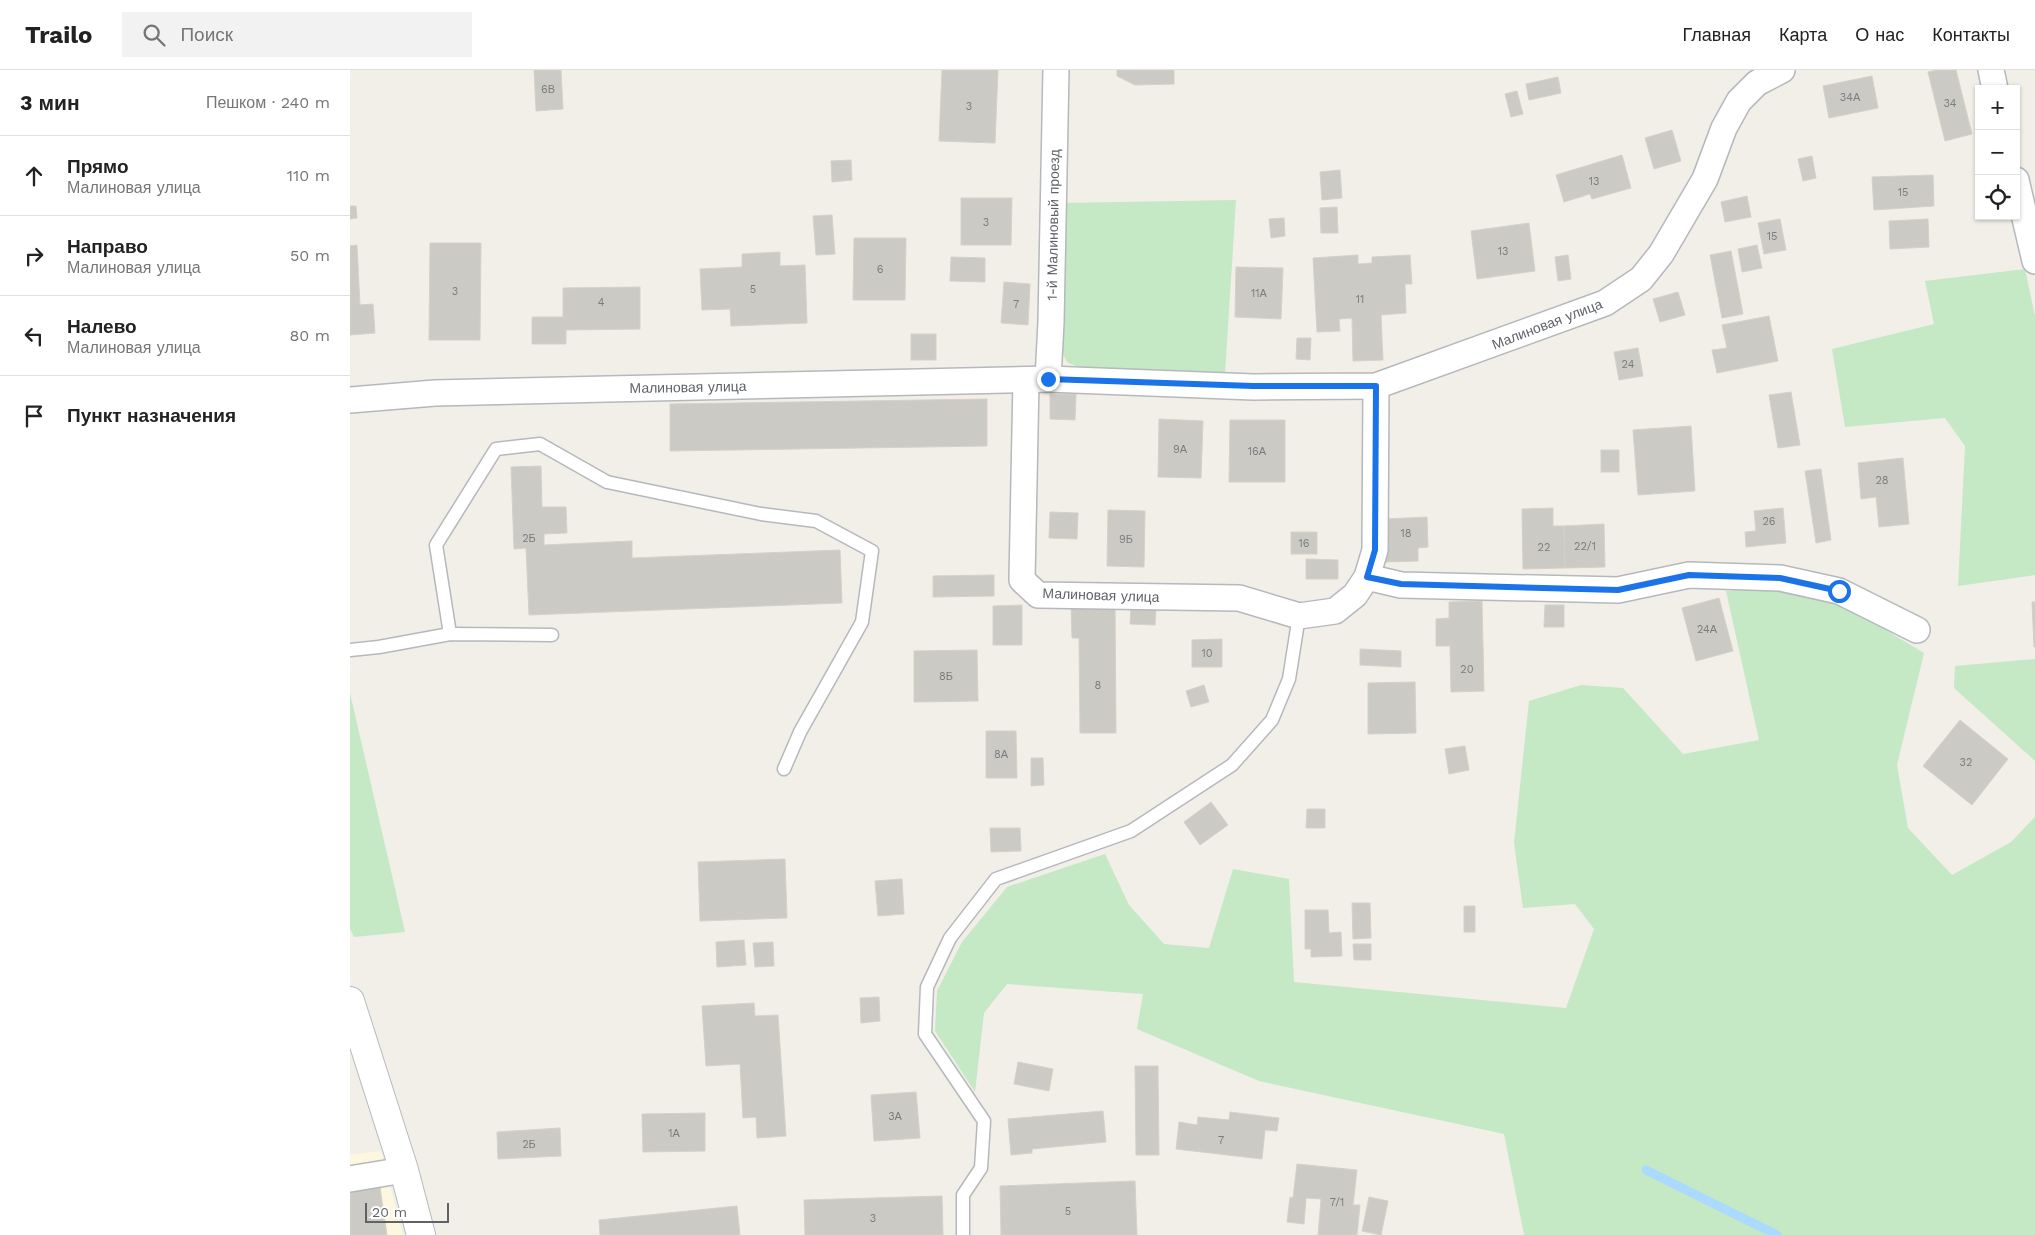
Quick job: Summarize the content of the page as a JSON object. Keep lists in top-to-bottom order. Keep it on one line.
{"streets":{"street":["1-й Малиновый проезд","Малиновая улица"]},"crossings":[["1-й Малиновый проезд","Малиновая улица"]],"house_numbers":["6В","34А","34","3","13","15","3","15","13","6","5","3","11А","11","4","7","24","9А","16А","28","26","18","2Б","9Б","16","22/1","22","24А","10","20","8Б","8","8А","32","3А","1А","7","2Б","7/1","5","3"],"scale_bar":"20 m","page":{"header":"Trailo","search":"Поиск","nav":["Главная","Карта","О нас","Контакты"],"heading":["3 мин","Пешком · 240 m"],"map_buttons":["+","−"],"list":[["Прямо","Малиновая улица","110 m"],["Направо","Малиновая улица","50 m"],["Налево","Малиновая улица","80 m"],"Пункт назначения"],"scale":"20 m"}}
